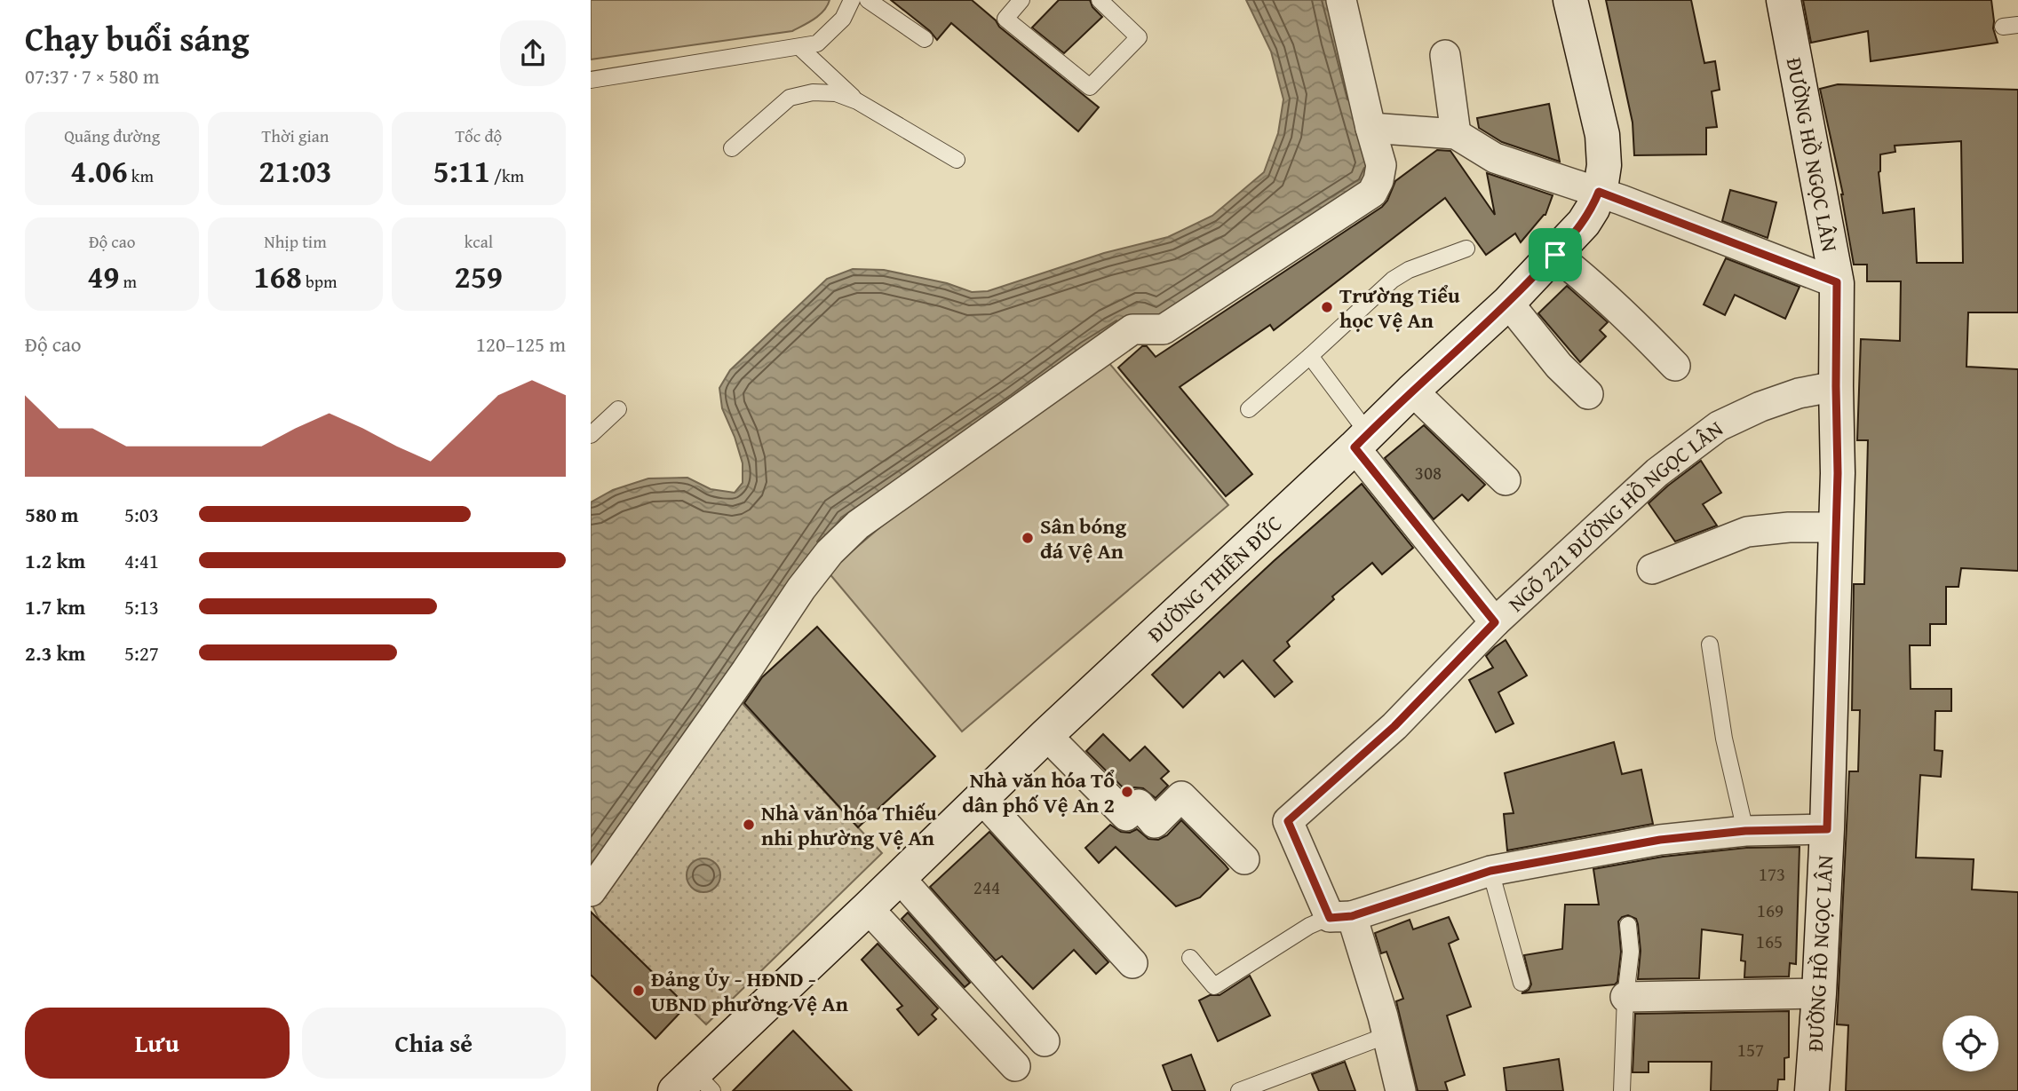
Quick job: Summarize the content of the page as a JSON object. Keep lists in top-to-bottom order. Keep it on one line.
{"streets":{"main road":["ĐƯỜNG HỒ NGỌC LÂN","ĐƯỜNG THIÊN ĐỨC"],"street":["NGÕ 221 ĐƯỜNG HỒ NGỌC LÂN"]},"crossings":[["ĐƯỜNG HỒ NGỌC LÂN","NGÕ 221 ĐƯỜNG HỒ NGỌC LÂN"]],"places":["Trường Tiểu học Vệ An","Sân bóng đá Vệ An","Nhà văn hóa Tổ dân phố Vệ An 2","Nhà văn hóa Thiếu nhi phường Vệ An","Đảng Ủy - HĐND - UBND phường Vệ An"],"house_numbers":["308","173","244","169","165","157"],"page":{"heading":["Chạy buổi sáng","07:37 · 7 × 580 m"],"stats":[["Quãng đường","4.06 km"],["Thời gian","21:03"],["Tốc độ","5:11 /km"],["Độ cao","49 m"],["Nhịp tim","168 bpm"],["kcal","259"]],"chart":["Độ cao","120–125 m"],"list":[{"name":"580 m","note":"5:03"},{"name":"1.2 km","note":"4:41"},{"name":"1.7 km","note":"5:13"},{"name":"2.3 km","note":"5:27"}],"buttons":["Lưu","Chia sẻ"]}}
